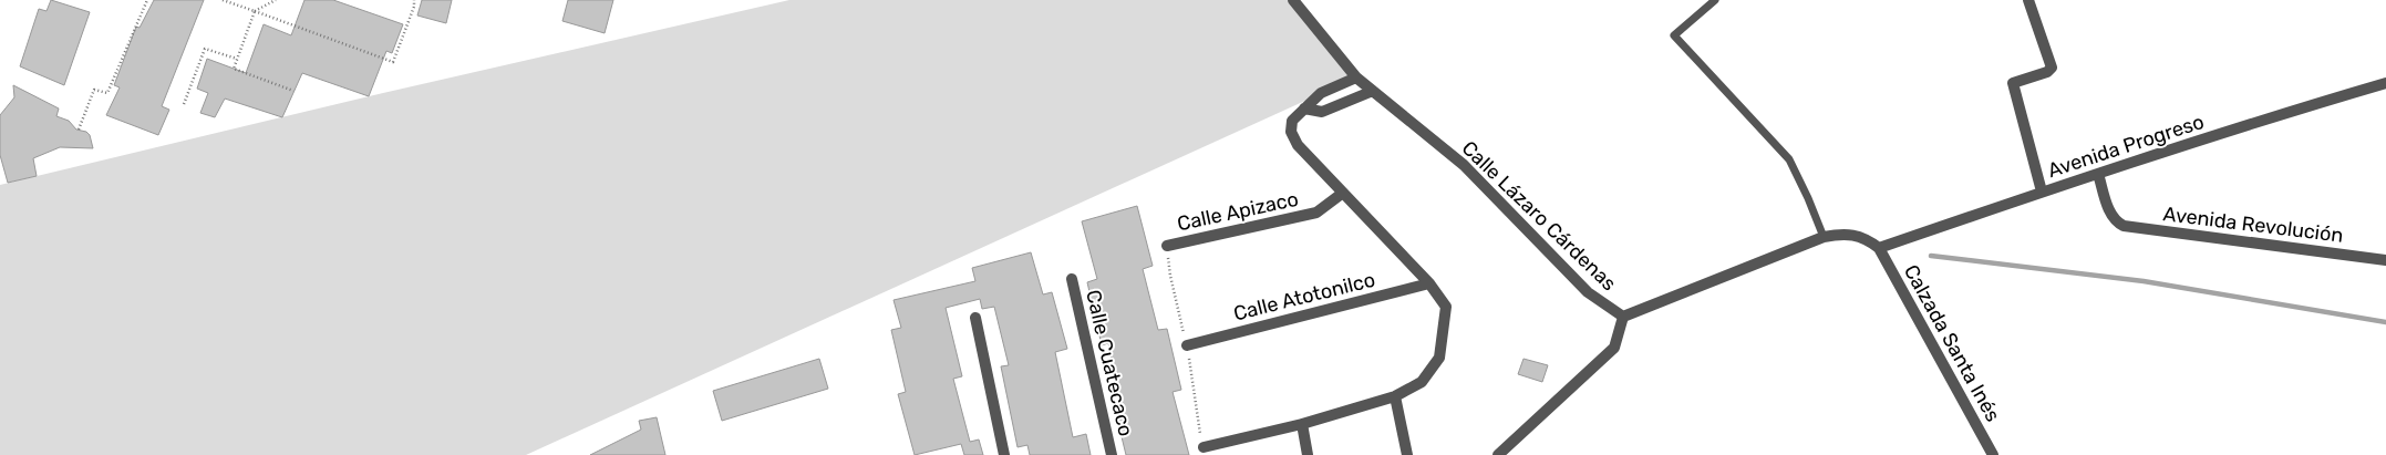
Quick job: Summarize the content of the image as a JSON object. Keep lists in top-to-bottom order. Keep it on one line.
{"streets":{"street":["Avenida Progreso","Calle Apizaco","Calle Lázaro Cárdenas","Avenida Revolución","Calle Atotonilco","Calzada Santa Inés","Calle Cuatecaco"]},"crossings":[["Avenida Progreso","Calle Lázaro Cárdenas"],["Avenida Progreso","Avenida Revolución"],["Avenida Progreso","Calzada Santa Inés"],["Calle Lázaro Cárdenas","Calzada Santa Inés"]]}
